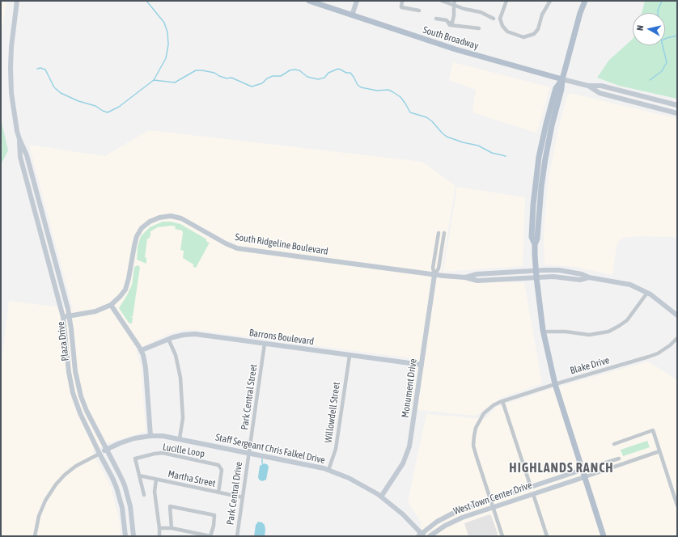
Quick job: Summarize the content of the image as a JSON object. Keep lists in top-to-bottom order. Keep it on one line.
{"streets":{"main road":["South Broadway"],"street":["South Ridgeline Boulevard","Barrons Boulevard","Plaza Drive","Blake Drive","Monument Drive","Park Central Street","Willowdell Street","Staff Sergeant Chris Falkel Drive","Lucille Loop","Martha Street","Park Central Drive","West Town Center Drive"]},"crossings":[["South Ridgeline Boulevard","Plaza Drive"],["South Ridgeline Boulevard","Monument Drive"],["Barrons Boulevard","Monument Drive"],["Barrons Boulevard","Park Central Street"],["Barrons Boulevard","Willowdell Street"],["Plaza Drive","Staff Sergeant Chris Falkel Drive"],["Blake Drive","West Town Center Drive"],["Monument Drive","Staff Sergeant Chris Falkel Drive"],["Park Central Street","Staff Sergeant Chris Falkel Drive"],["Park Central Street","Park Central Drive"],["Willowdell Street","Staff Sergeant Chris Falkel Drive"],["Staff Sergeant Chris Falkel Drive","Park Central Drive"],["Staff Sergeant Chris Falkel Drive","West Town Center Drive"],["Lucille Loop","Martha Street"],["Martha Street","Park Central Drive"]],"districts":["HIGHLANDS RANCH"],"north":"left"}
